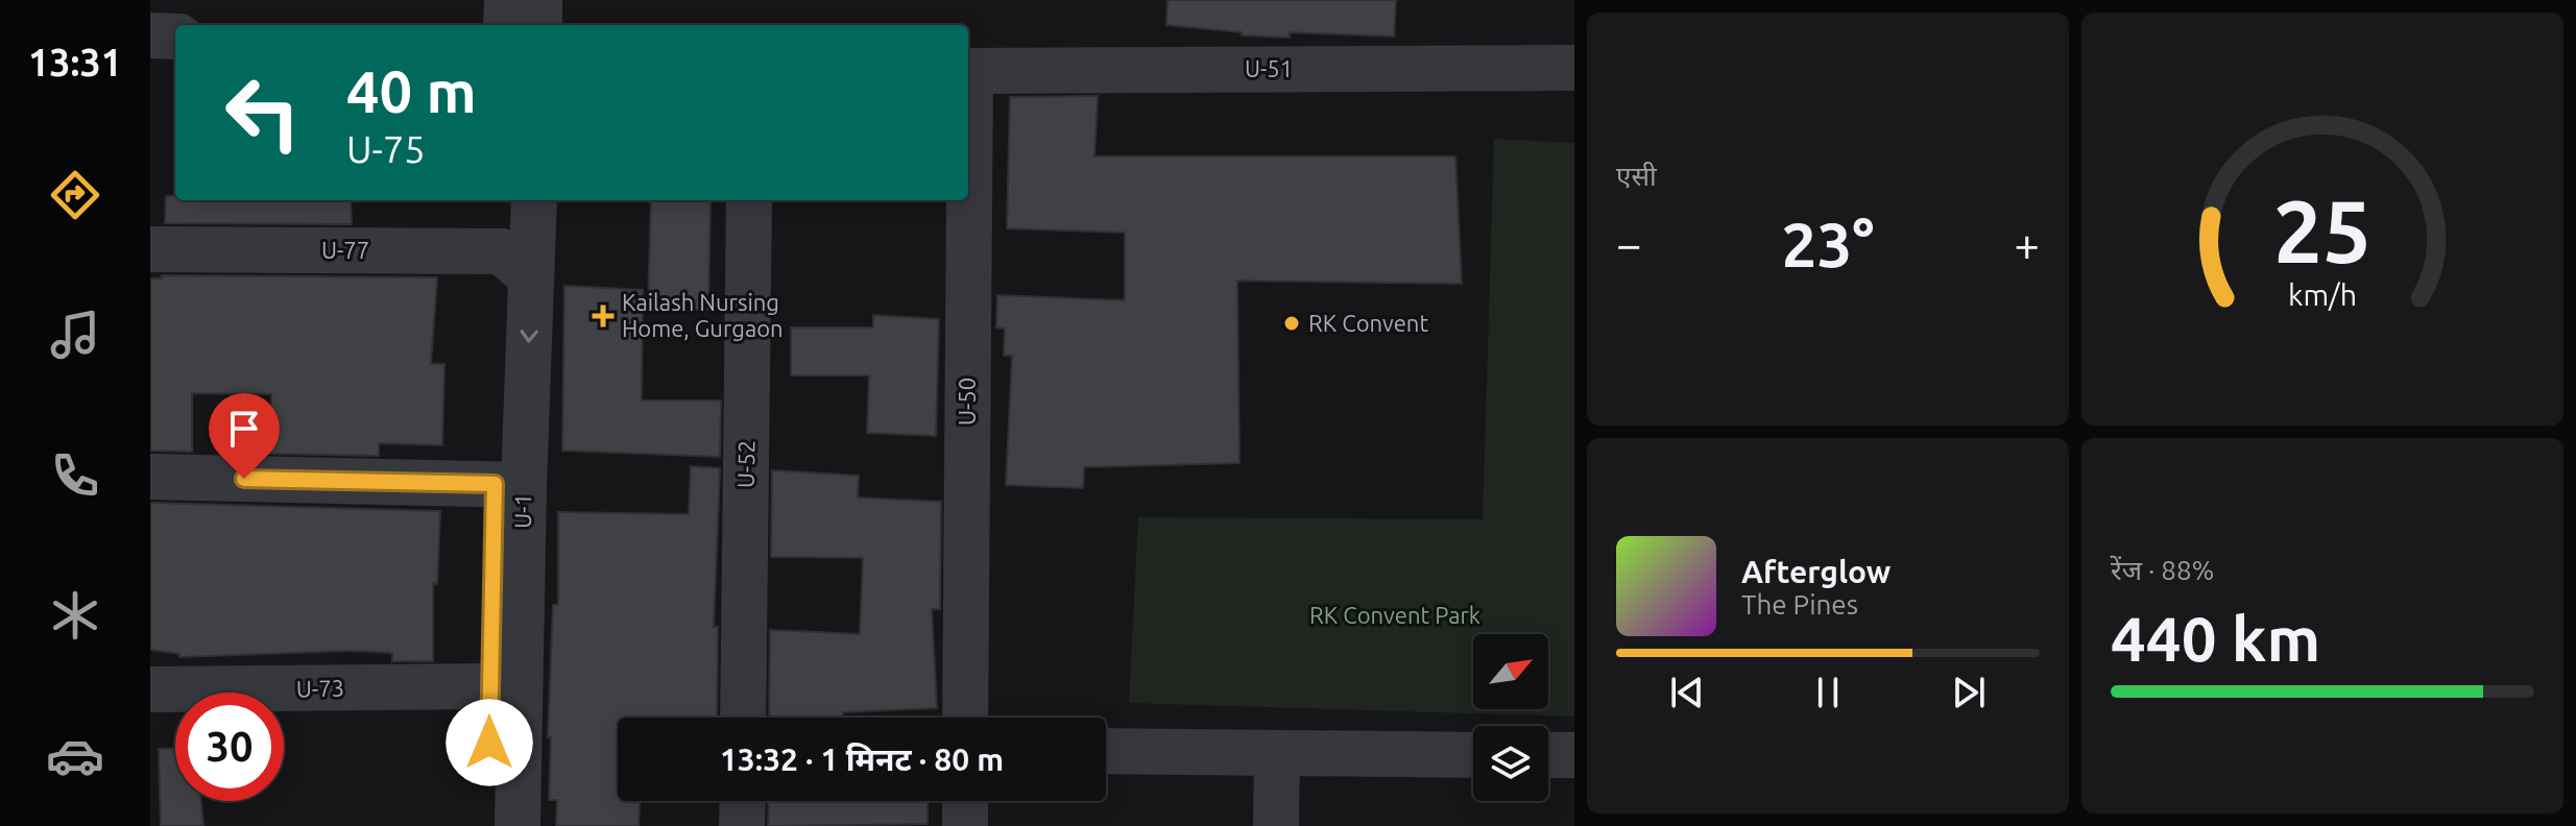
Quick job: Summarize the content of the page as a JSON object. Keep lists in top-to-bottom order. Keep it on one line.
{"streets":{"street":["U-51","U-77","U-50","U-52","U-1","U-73"]},"crossings":[["U-77","U-1"],["U-1","U-73"]],"parks":["RK Convent Park"],"places":{"health":["Kailash Nursing Home, Gurgaon"],"other":["RK Convent"]},"north":"top right","page":{"tabs":"13:31","tile":["एसी",["रेंज · 88%","440 km"]],"turn":["40 m","U-75"],"heat":["−","23°","+"],"song":["Afterglow","The Pines"],"limit":"30","trip":"13:32 · 1 मिनट · 80 m","gauge":["25","km/h"]}}
